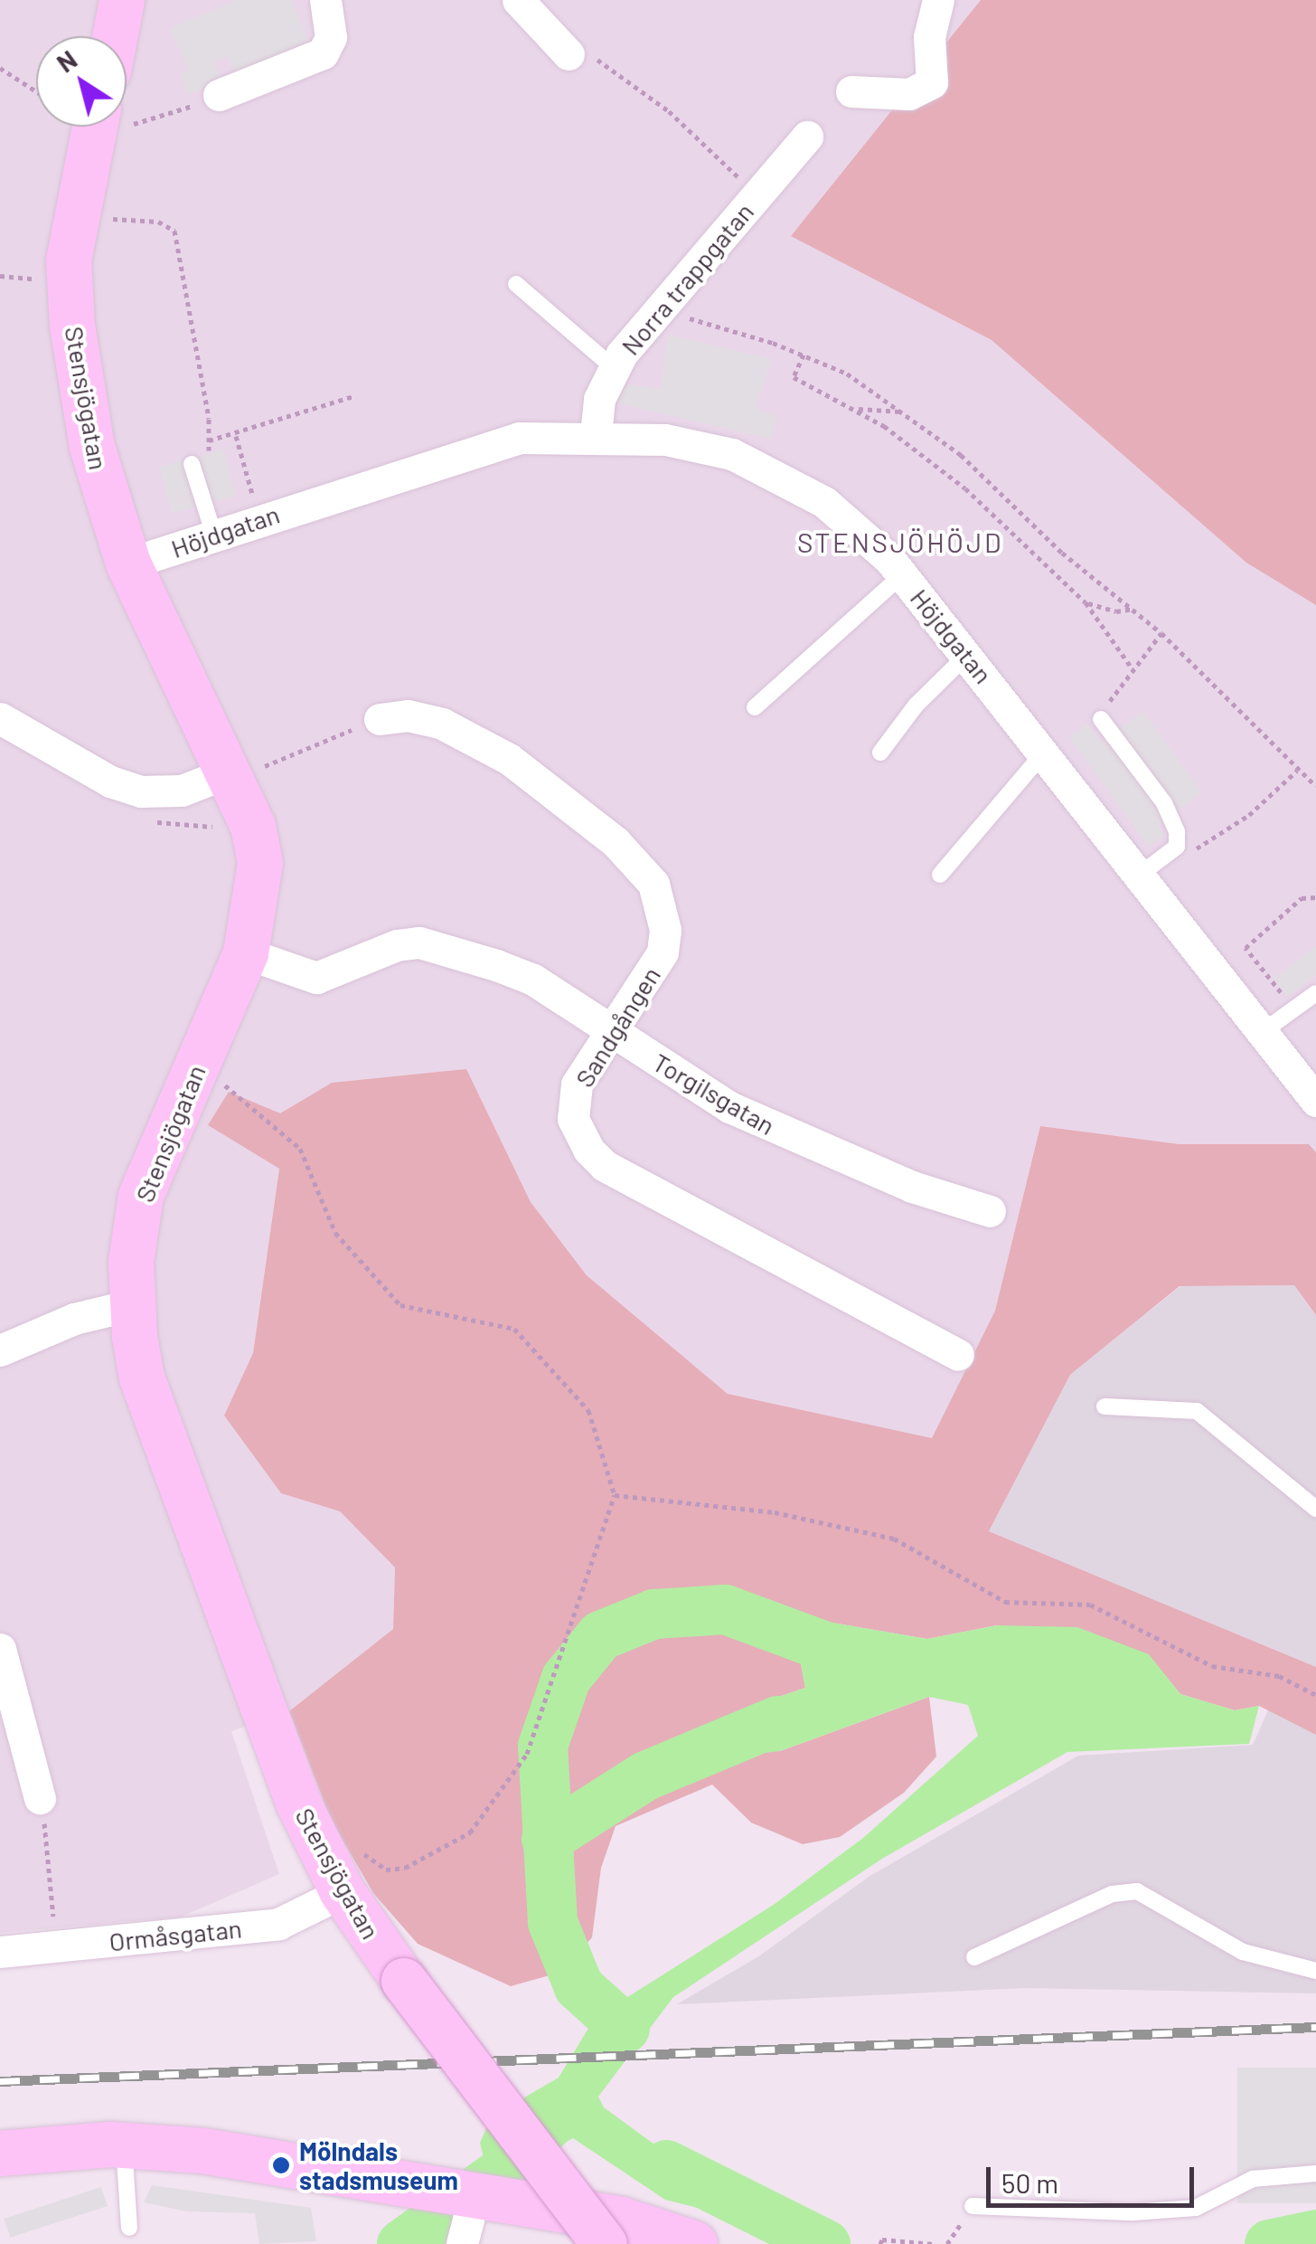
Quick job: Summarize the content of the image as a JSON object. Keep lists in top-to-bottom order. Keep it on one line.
{"streets":{"street":["Norra trappgatan","Stensjögatan","Höjdgatan","Sandgången","Torgilsgatan","Ormåsgatan"]},"crossings":[["Norra trappgatan","Höjdgatan"],["Stensjögatan","Höjdgatan"],["Stensjögatan","Torgilsgatan"],["Stensjögatan","Ormåsgatan"],["Sandgången","Torgilsgatan"]],"districts":["STENSJÖHÖJD"],"places":["Mölndals stadsmuseum"],"scale_bar":"50 m","north":"top left"}
